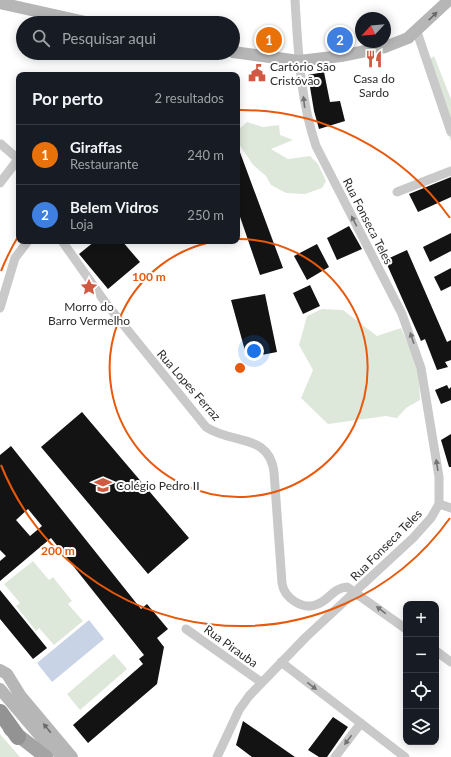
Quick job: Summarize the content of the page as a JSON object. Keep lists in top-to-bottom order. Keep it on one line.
{"streets":{"street":["Rua Fonseca Teles","Rua Lopes Ferraz","Rua Pirauba"]},"crossings":[["Rua Fonseca Teles","Rua Lopes Ferraz"],["Rua Fonseca Teles","Rua Pirauba"]],"one_way":["Rua Fonseca Teles"],"places":{"restaurant":["Casa do Sardo"],"public building":["Cartório São Cristóvão"],"place":["Morro do Barro Vermelho"],"school or university":["Colégio Pedro II"]},"north":"bottom left","page":{"search":"Pesquisar aqui","pins":["1","2"],"heading":["Por perto","2 resultados"],"list":[{"mark":"1","name":"Giraffas","note":"Restaurante","value":"240 m"},{"mark":"2","name":"Belem Vidros","note":"Loja","value":"250 m"}],"map_buttons":["+","−"]},"rings":["100 m","200 m"]}
